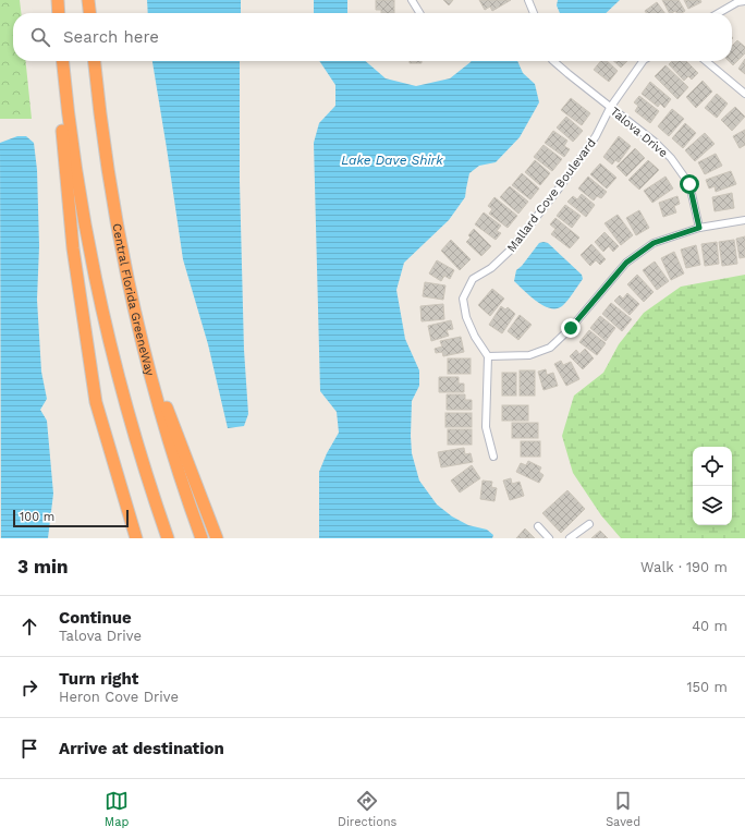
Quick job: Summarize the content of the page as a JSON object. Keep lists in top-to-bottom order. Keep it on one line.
{"streets":{"highway":["Central Florida GreeneWay"],"street":["Talova Drive","Mallard Cove Boulevard"]},"crossings":[["Talova Drive","Mallard Cove Boulevard"]],"water":["Lake Dave Shirk"],"scale_bar":"100 m","page":{"search":"Search here","scale":"100 m","heading":["3 min","Walk · 190 m"],"list":[["Continue","Talova Drive","40 m"],["Turn right","Heron Cove Drive","150 m"],"Arrive at destination"],"nav":["Map","Directions","Saved"]}}
